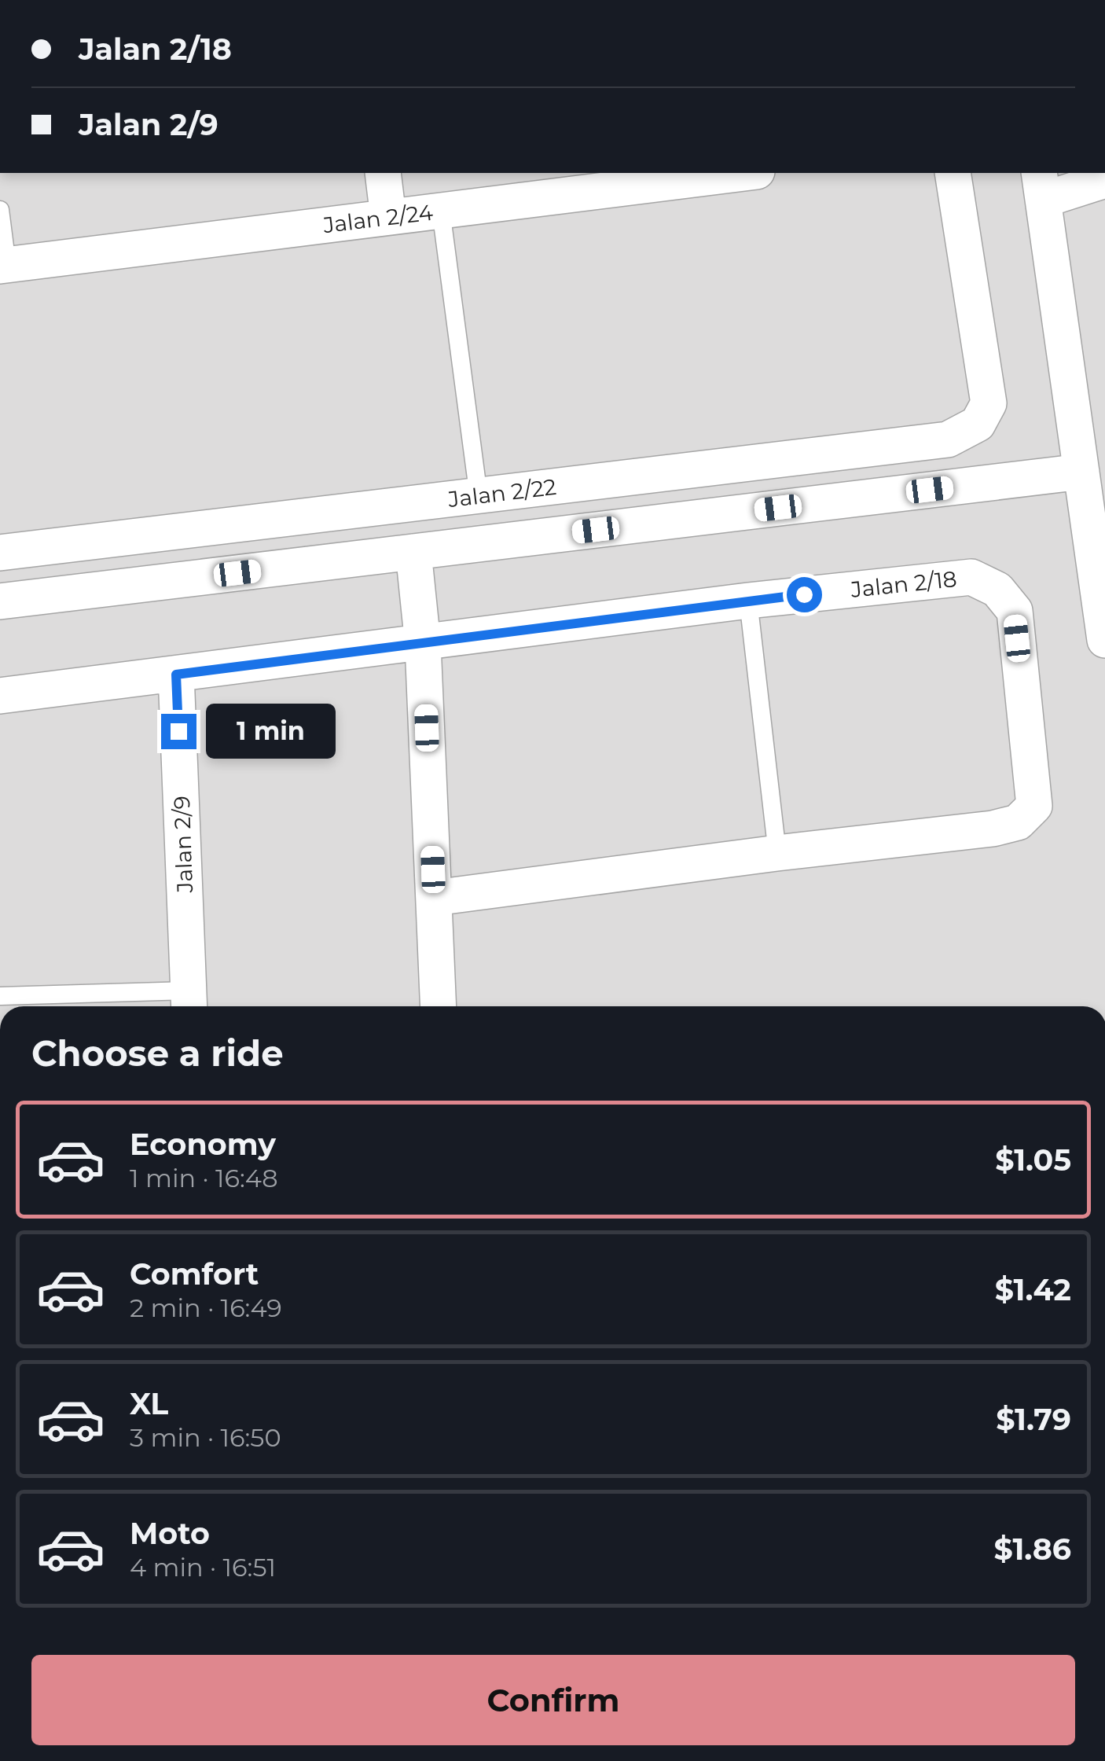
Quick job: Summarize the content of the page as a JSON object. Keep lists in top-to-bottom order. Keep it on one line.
{"streets":{"street":["Jalan 2/24","Jalan 2/22","Jalan 2/18","Jalan 2/9"]},"crossings":[["Jalan 2/18","Jalan 2/9"]],"page":{"banner":["Jalan 2/18","Jalan 2/9"],"bubble":"1 min","heading":"Choose a ride","list":[{"name":"Economy","note":"1 min · 16:48","value":"$1.05"},{"name":"Comfort","note":"2 min · 16:49","value":"$1.42"},{"name":"XL","note":"3 min · 16:50","value":"$1.79"},{"name":"Moto","note":"4 min · 16:51","value":"$1.86"}],"buttons":"Confirm"}}
